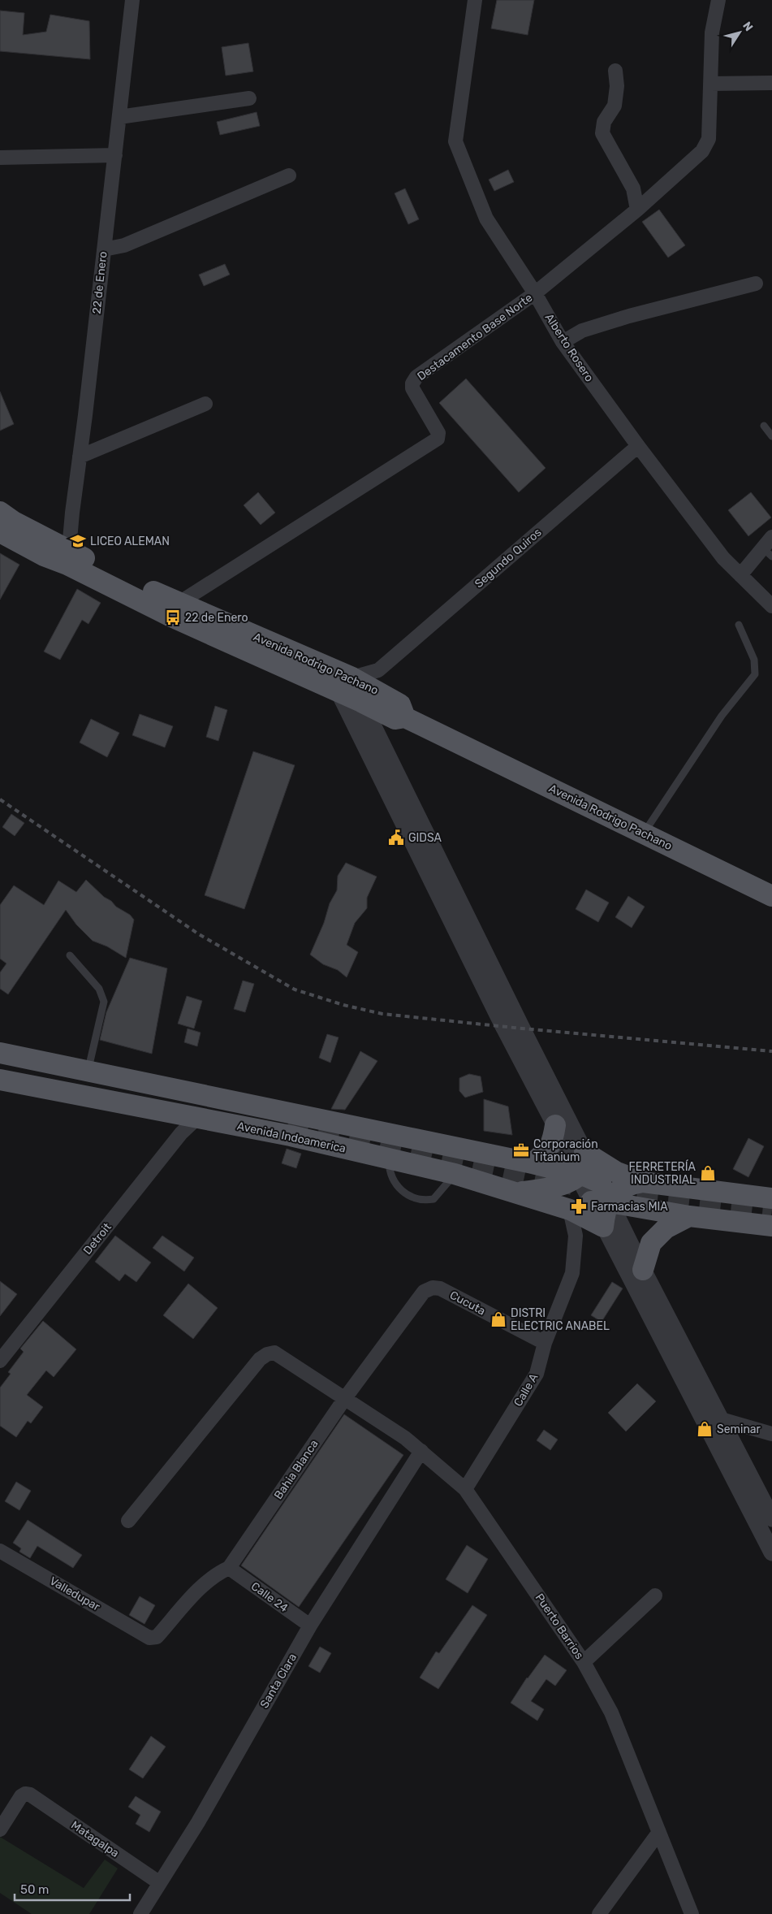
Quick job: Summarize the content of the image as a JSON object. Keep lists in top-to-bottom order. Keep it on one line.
{"streets":{"main road":["Avenida Rodrigo Pachano","Avenida Indoamerica"],"street":["22 de Enero","Destacamento Base Norte","Alberto Rosero","Segundo Quiros","Detroit","Cucuta","Calle A","Bahia Blanca","Valledupar","Calle 24","Puerto Barrios","Santa Clara","Matagalpa"]},"crossings":[["22 de Enero","Avenida Rodrigo Pachano"],["Destacamento Base Norte","Alberto Rosero"],["Destacamento Base Norte","Avenida Rodrigo Pachano"],["Alberto Rosero","Segundo Quiros"],["Segundo Quiros","Avenida Rodrigo Pachano"],["Avenida Indoamerica","Detroit"],["Cucuta","Calle A"],["Cucuta","Bahia Blanca"],["Calle A","Puerto Barrios"],["Bahia Blanca","Valledupar"],["Bahia Blanca","Calle 24"],["Bahia Blanca","Puerto Barrios"],["Calle 24","Santa Clara"],["Puerto Barrios","Santa Clara"],["Santa Clara","Matagalpa"]],"places":{"school or university":["LICEO ALEMAN"],"bus stop":["22 de Enero"],"public building":["GIDSA"],"office":["Corporación Titanium"],"shop":["FERRETERÍA INDUSTRIAL","DISTRI ELECTRIC ANABEL","Seminar"],"pharmacy":["Farmacias MIA"]},"scale_bar":"50 m","north":"top right"}
